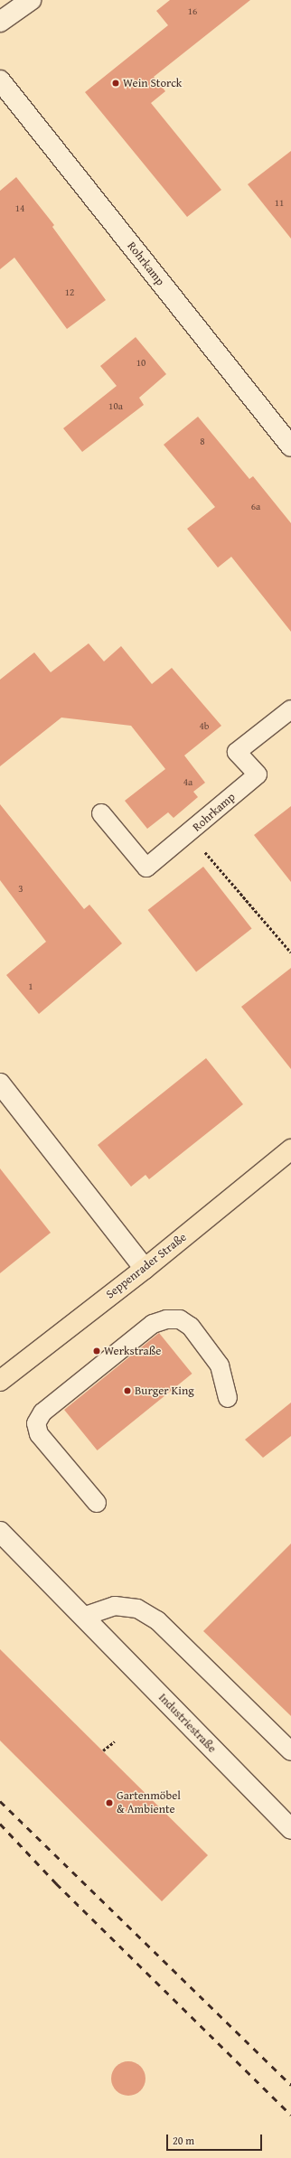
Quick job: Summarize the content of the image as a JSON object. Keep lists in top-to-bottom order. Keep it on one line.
{"streets":{"main road":["Seppenrader Straße"],"street":["Rohrkamp","Industriestraße"]},"places":["Wein Storck","Werkstraße","Burger King","Gartenmöbel & Ambiente"],"house_numbers":["16","11","14","12","10","10a","8","6a","4b","4a","3","1"],"scale_bar":"20 m"}
